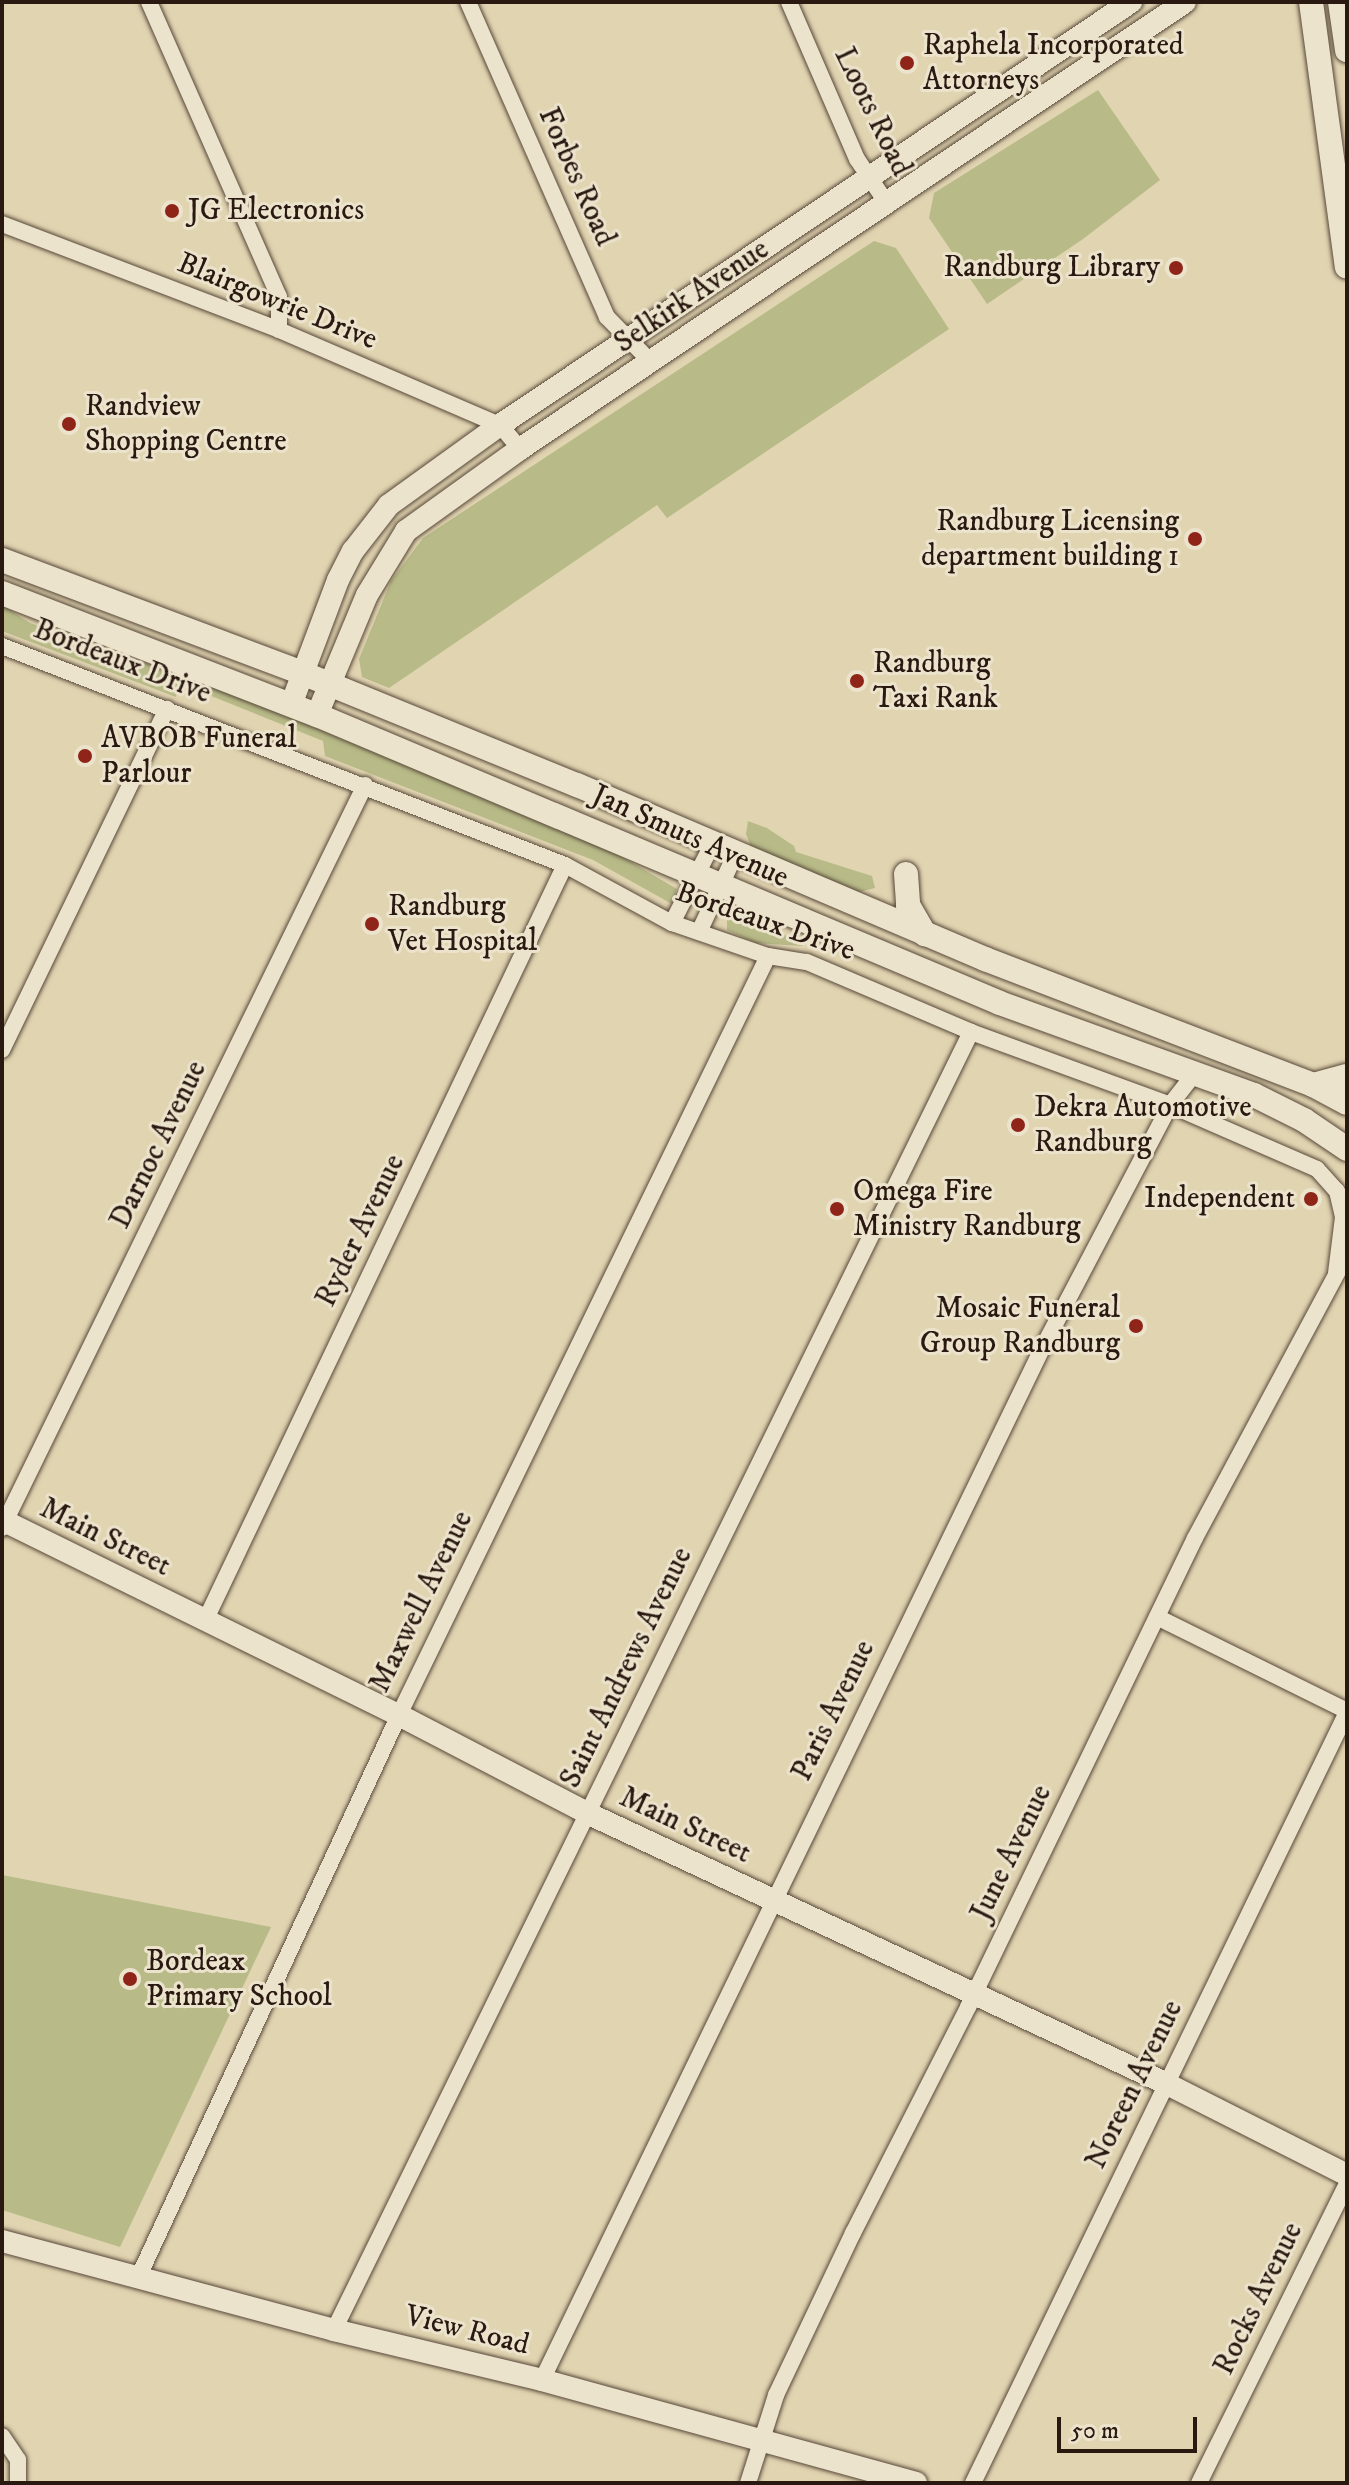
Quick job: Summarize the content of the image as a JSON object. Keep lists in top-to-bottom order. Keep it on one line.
{"streets":{"main road":["Jan Smuts Avenue"],"street":["Loots Road","Forbes Road","Selkirk Avenue","Blairgowrie Drive","Bordeaux Drive","Darnoc Avenue","Ryder Avenue","Main Street","Maxwell Avenue","Saint Andrews Avenue","Paris Avenue","June Avenue","Noreen Avenue","Rocks Avenue","View Road"]},"crossings":[["Loots Road","Selkirk Avenue"],["Forbes Road","Selkirk Avenue"],["Selkirk Avenue","Blairgowrie Drive"],["Selkirk Avenue","Jan Smuts Avenue"],["Bordeaux Drive","Darnoc Avenue"],["Bordeaux Drive","Ryder Avenue"],["Bordeaux Drive","Maxwell Avenue"],["Bordeaux Drive","Saint Andrews Avenue"],["Bordeaux Drive","Paris Avenue"],["Bordeaux Drive","June Avenue"],["Jan Smuts Avenue","Paris Avenue"],["Darnoc Avenue","Main Street"],["Ryder Avenue","Main Street"],["Main Street","Maxwell Avenue"],["Main Street","Saint Andrews Avenue"],["Main Street","Paris Avenue"],["Main Street","June Avenue"],["Main Street","Noreen Avenue"],["Maxwell Avenue","View Road"],["Saint Andrews Avenue","View Road"],["Paris Avenue","View Road"],["June Avenue","View Road"]],"places":["Raphela Incorporated Attorneys","JG Electronics","Randburg Library","Randview Shopping Centre","Randburg Licensing department building 1","Randburg Taxi Rank","AVBOB Funeral Parlour","Randburg Vet Hospital","Dekra Automotive Randburg","Independent","Omega Fire Ministry Randburg","Mosaic Funeral Group Randburg","Bordeax Primary School"],"scale_bar":"50 m"}
